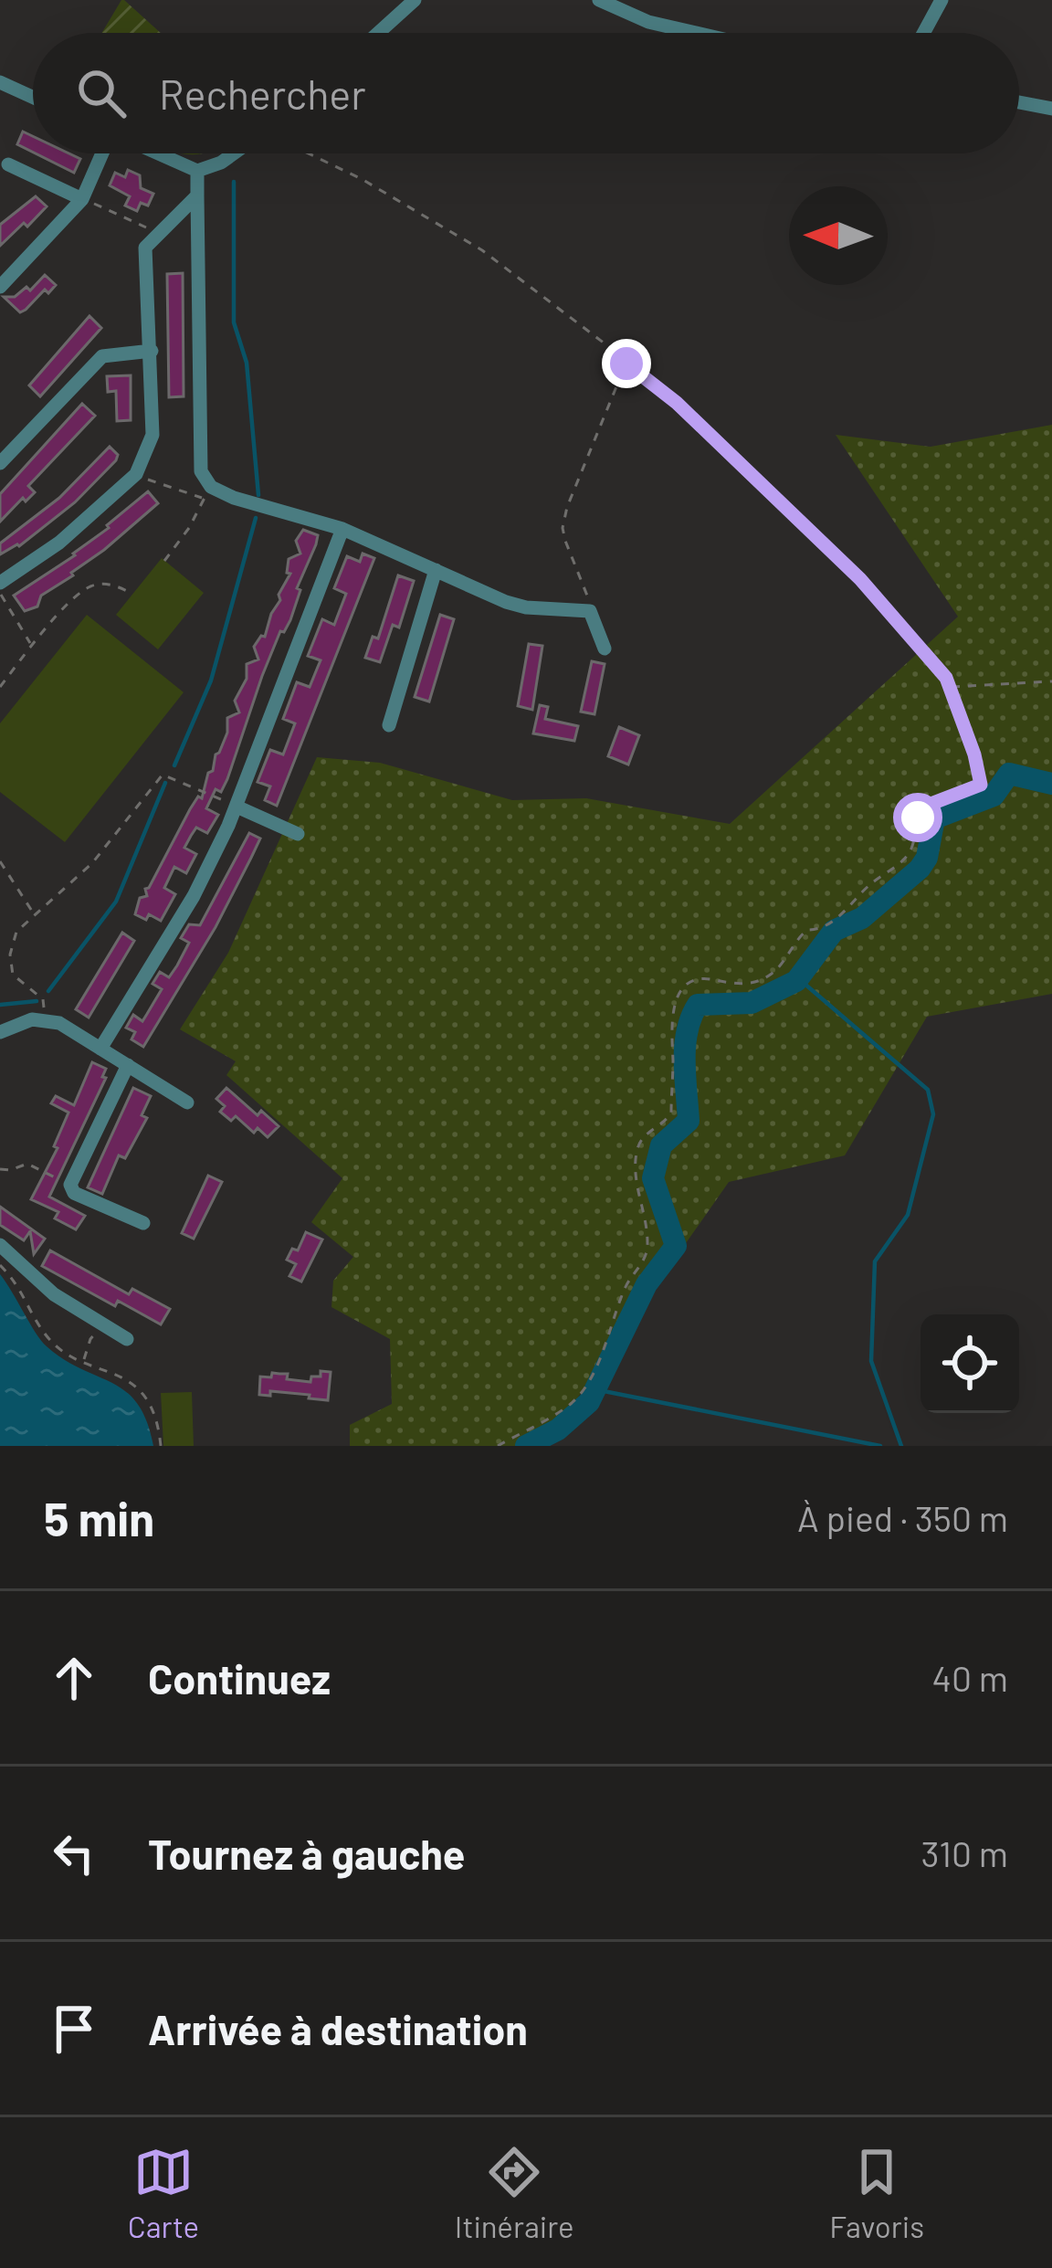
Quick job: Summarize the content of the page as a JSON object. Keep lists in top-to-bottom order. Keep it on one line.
{"north":"left","page":{"search":"Rechercher","heading":["5 min","À pied · 350 m"],"list":[["Continuez","40 m"],["Tournez à gauche","310 m"],"Arrivée à destination"],"nav":["Carte","Itinéraire","Favoris"]}}
